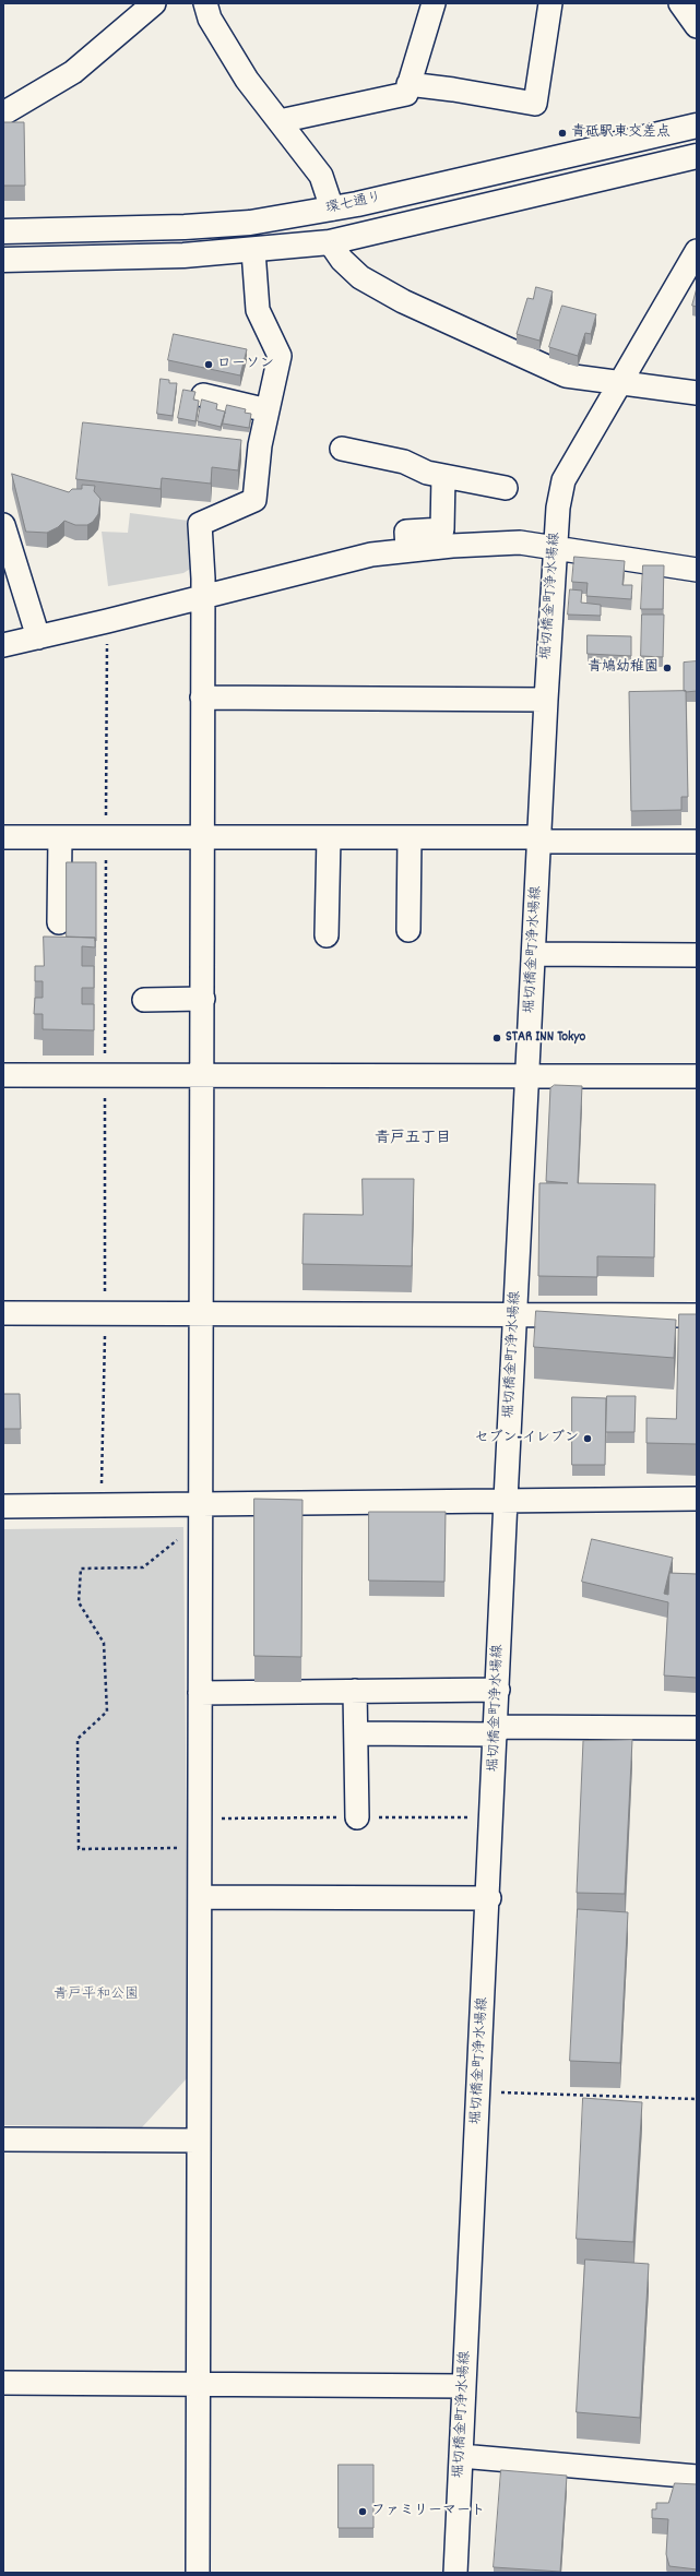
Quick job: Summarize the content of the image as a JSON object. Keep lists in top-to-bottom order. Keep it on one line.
{"streets":{"main road":["環七通り"],"street":["堀切橋金町浄水場線"]},"districts":["青戸五丁目"],"parks":["青戸平和公園"],"places":["青砥駅東交差点","ローソン","青鳩幼稚園","STAR INN Tokyo","セブン-イレブン","ファミリーマート"]}
